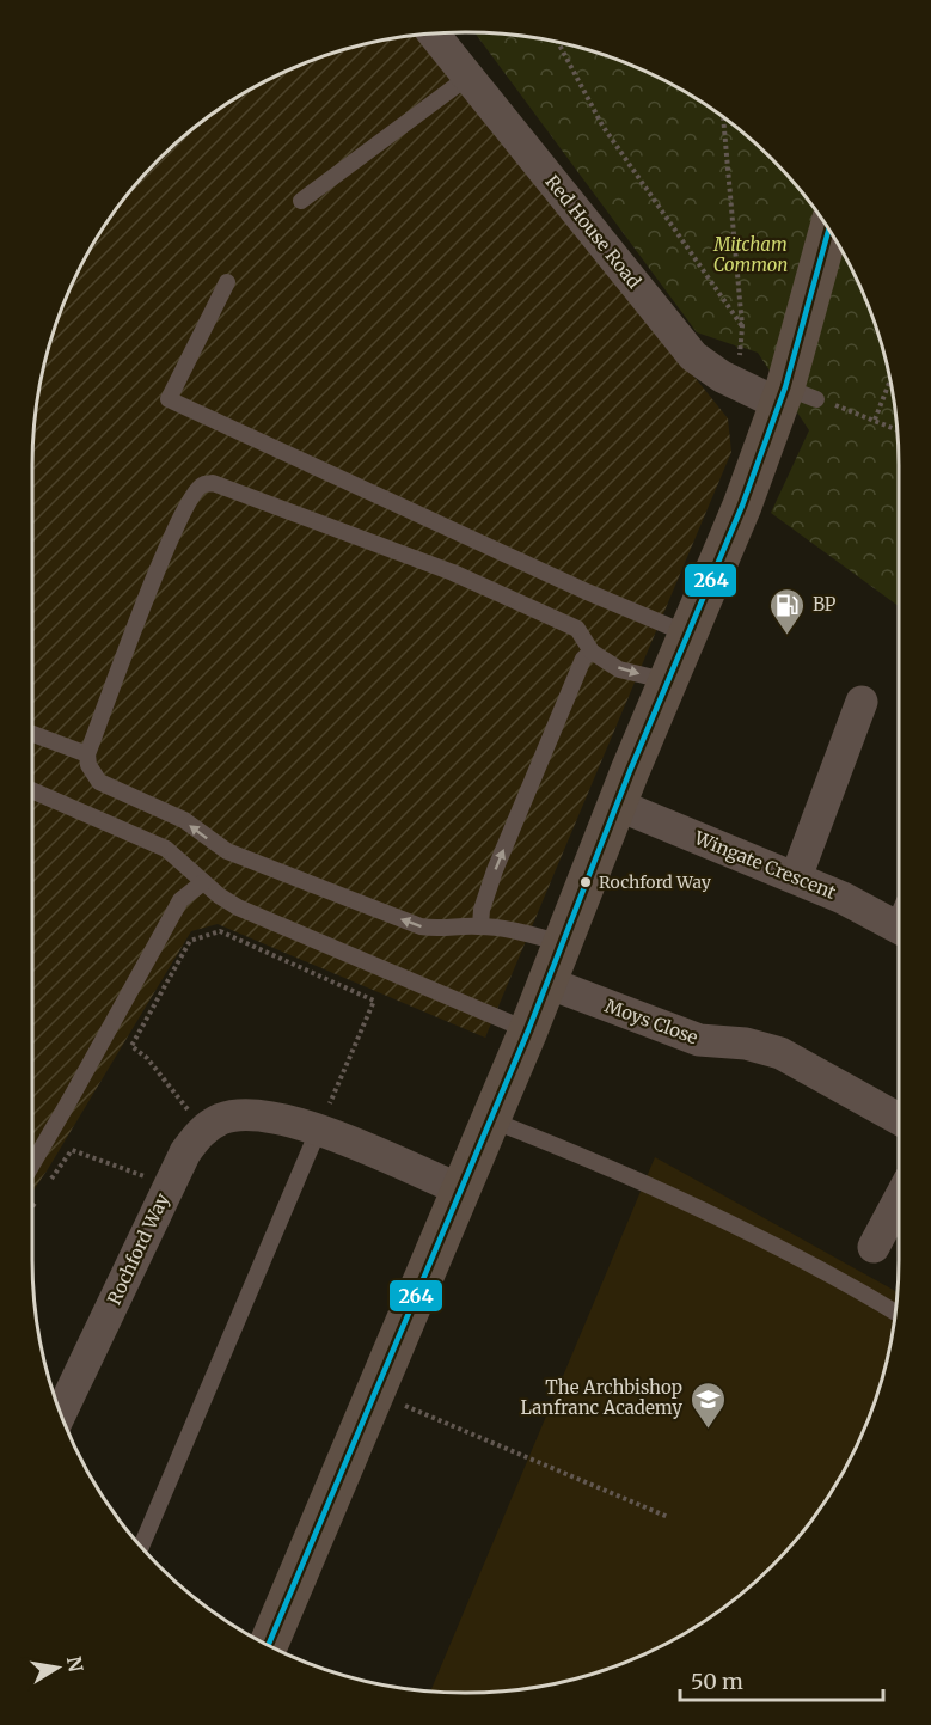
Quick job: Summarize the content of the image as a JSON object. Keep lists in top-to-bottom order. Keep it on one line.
{"streets":{"street":["Red House Road","Wingate Crescent","Moys Close","Rochford Way"]},"parks":["Mitcham Common"],"places":{"fuel station":["BP"],"other":["Rochford Way"],"school or university":["The Archbishop Lanfranc Academy"]},"lines":["transit line 264"],"scale_bar":"50 m","north":"right"}
